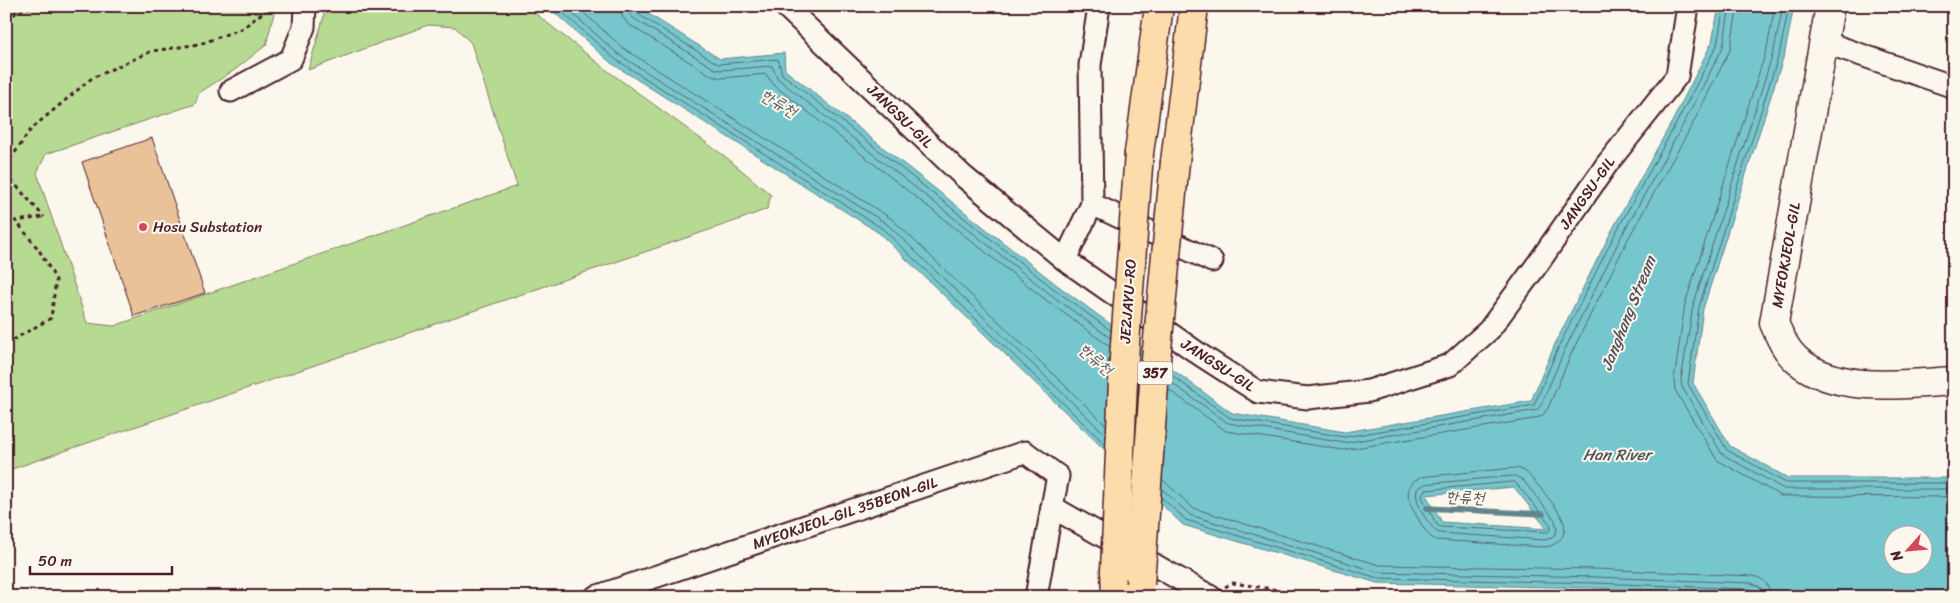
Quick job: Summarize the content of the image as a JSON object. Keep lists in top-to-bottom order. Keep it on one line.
{"streets":{"highway":["JE2JAYU-RO","357"],"street":["JANGSU-GIL","MYEOKJEOL-GIL","MYEOKJEOL-GIL 35BEON-GIL"]},"water":["한류천","Janghang Stream","Han River"],"places":["Hosu Substation"],"scale_bar":"50 m","north":"bottom left"}
